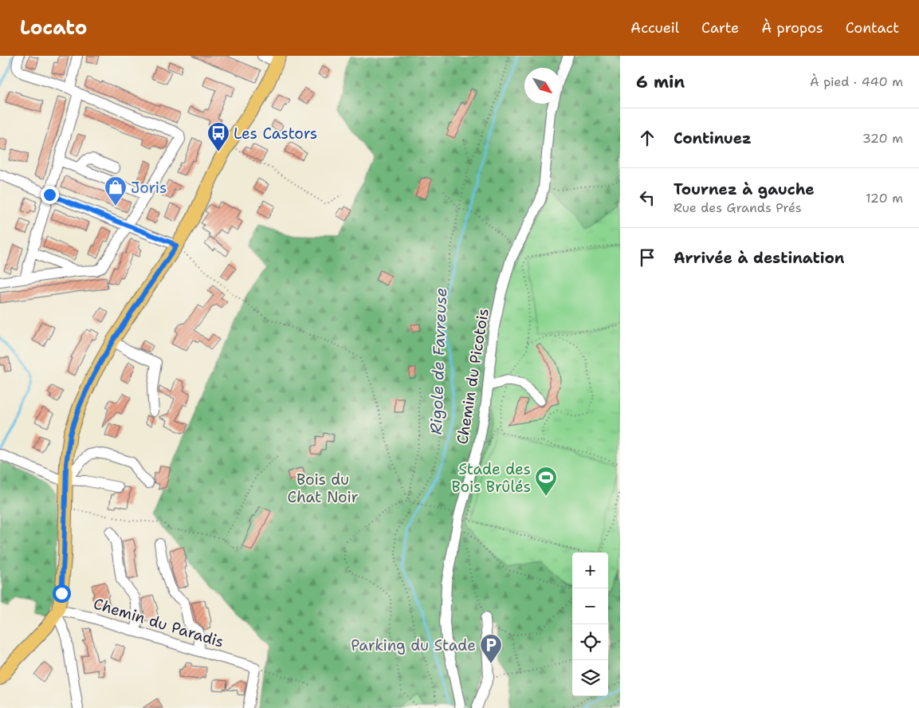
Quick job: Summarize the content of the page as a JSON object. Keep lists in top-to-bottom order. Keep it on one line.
{"streets":{"street":["Chemin du Picotois","Chemin du Paradis"]},"water":["Rigole de Favreuse"],"parks":["Bois du Chat Noir"],"places":{"bus stop":["Les Castors"],"shop":["Joris"],"sports":["Stade des Bois Brûlés"],"parking":["Parking du Stade"]},"north":"bottom right","page":{"header":"Locato","nav":["Accueil","Carte","À propos","Contact"],"heading":["6 min","À pied · 440 m"],"list":[["Continuez","320 m"],["Tournez à gauche","Rue des Grands Prés","120 m"],"Arrivée à destination"],"map_buttons":["+","−"]}}
